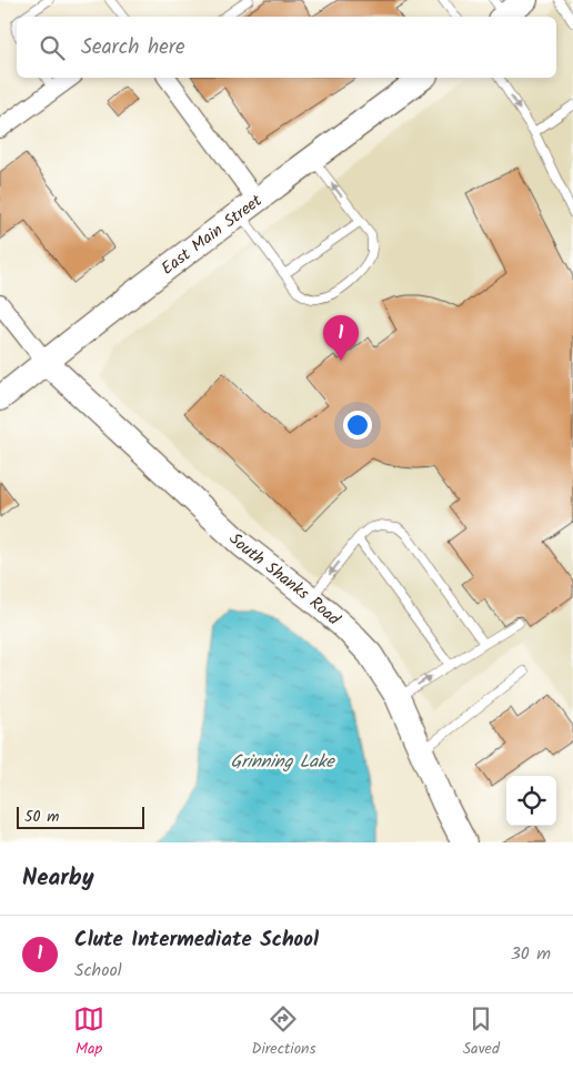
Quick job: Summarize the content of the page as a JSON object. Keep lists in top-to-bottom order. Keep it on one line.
{"streets":{"street":["East Main Street","South Shanks Road"]},"crossings":[["East Main Street","South Shanks Road"]],"water":["Grinning Lake"],"scale_bar":"50 m","page":{"search":"Search here","pins":"1","scale":"50 m","heading":"Nearby","list":[{"mark":"1","name":"Clute Intermediate School","note":"School","value":"30 m"}],"nav":["Map","Directions","Saved"]}}
